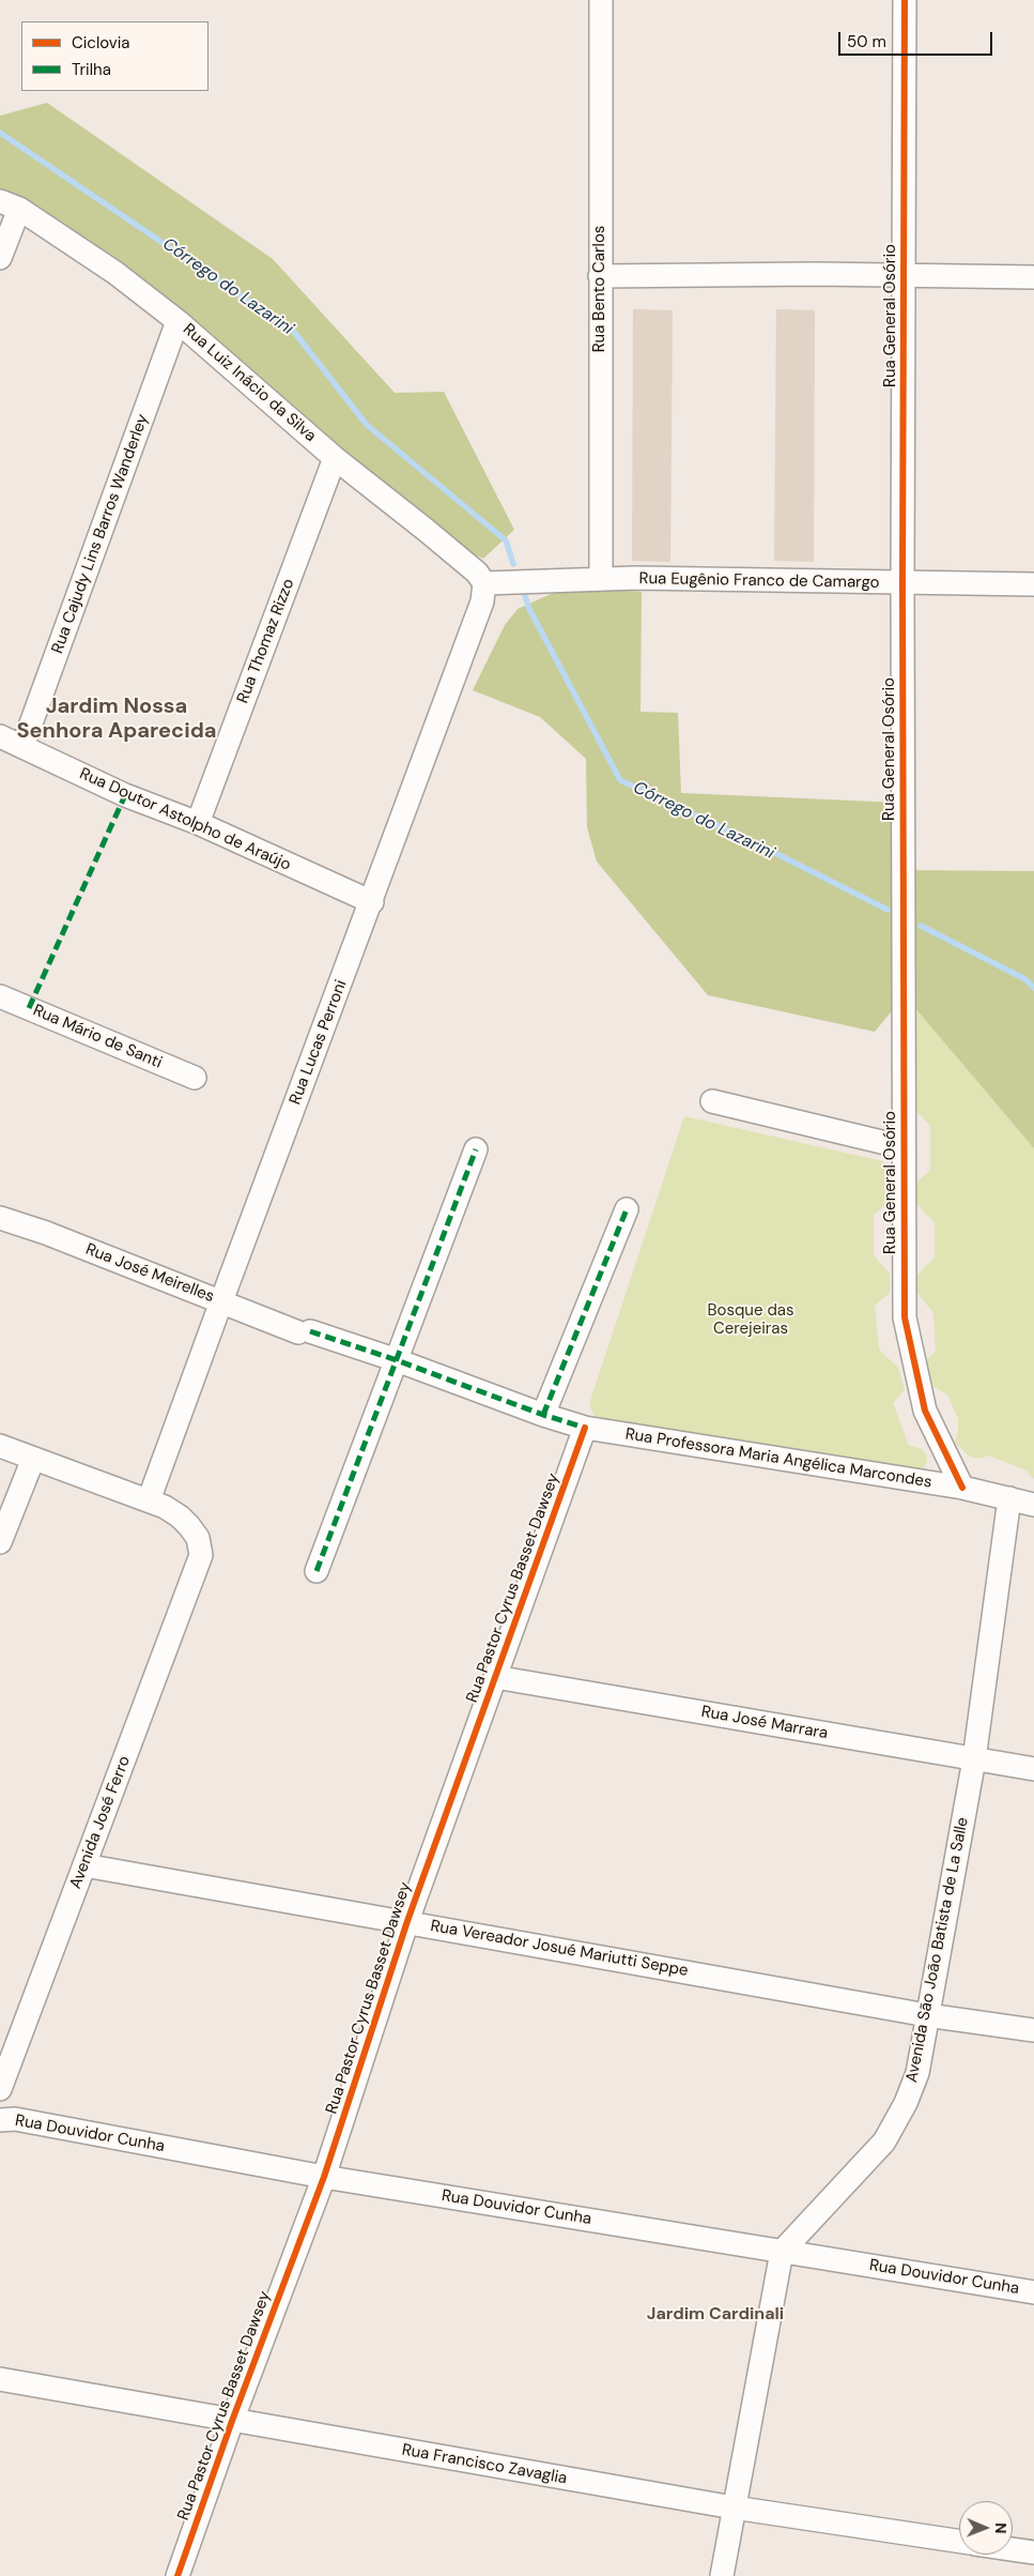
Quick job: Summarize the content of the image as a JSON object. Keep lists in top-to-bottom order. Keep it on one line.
{"streets":{"street":["Rua Bento Carlos","Rua General Osório","Rua Luiz Inácio da Silva","Rua Cajudy Lins Barros Wanderley","Rua Eugênio Franco de Camargo","Rua Thomaz Rizzo","Rua Doutor Astolpho de Araújo","Rua Mário de Santi","Rua Lucas Perroni","Rua José Meirelles","Rua Professora Maria Angélica Marcondes","Rua Pastor Cyrus Basset Dawsey","Rua José Marrara","Avenida José Ferro","Rua Vereador Josué Mariutti Seppe","Avenida São João Batista de La Salle","Rua Douvidor Cunha","Rua Francisco Zavaglia"]},"crossings":[["Rua Bento Carlos","Rua Eugênio Franco de Camargo"],["Rua General Osório","Rua Eugênio Franco de Camargo"],["Rua General Osório","Rua Professora Maria Angélica Marcondes"],["Rua Luiz Inácio da Silva","Rua Cajudy Lins Barros Wanderley"],["Rua Luiz Inácio da Silva","Rua Eugênio Franco de Camargo"],["Rua Luiz Inácio da Silva","Rua Thomaz Rizzo"],["Rua Luiz Inácio da Silva","Rua Lucas Perroni"],["Rua Cajudy Lins Barros Wanderley","Rua Doutor Astolpho de Araújo"],["Rua Eugênio Franco de Camargo","Rua Lucas Perroni"],["Rua Thomaz Rizzo","Rua Doutor Astolpho de Araújo"],["Rua Doutor Astolpho de Araújo","Rua Lucas Perroni"],["Rua Lucas Perroni","Rua José Meirelles"],["Rua Lucas Perroni","Avenida José Ferro"],["Rua José Meirelles","Rua Professora Maria Angélica Marcondes"],["Rua Professora Maria Angélica Marcondes","Rua Pastor Cyrus Basset Dawsey"],["Rua Professora Maria Angélica Marcondes","Avenida São João Batista de La Salle"],["Rua Pastor Cyrus Basset Dawsey","Rua José Marrara"],["Rua Pastor Cyrus Basset Dawsey","Rua Vereador Josué Mariutti Seppe"],["Rua Pastor Cyrus Basset Dawsey","Rua Douvidor Cunha"],["Rua Pastor Cyrus Basset Dawsey","Rua Francisco Zavaglia"],["Rua José Marrara","Avenida São João Batista de La Salle"],["Avenida José Ferro","Rua Vereador Josué Mariutti Seppe"],["Rua Vereador Josué Mariutti Seppe","Avenida São João Batista de La Salle"],["Avenida São João Batista de La Salle","Rua Douvidor Cunha"]],"districts":["Jardim Nossa Senhora Aparecida","Jardim Cardinali"],"water":["Córrego do Lazarini"],"parks":["Bosque das Cerejeiras"],"legend":["Ciclovia","Trilha"],"scale_bar":"50 m","north":"right"}
